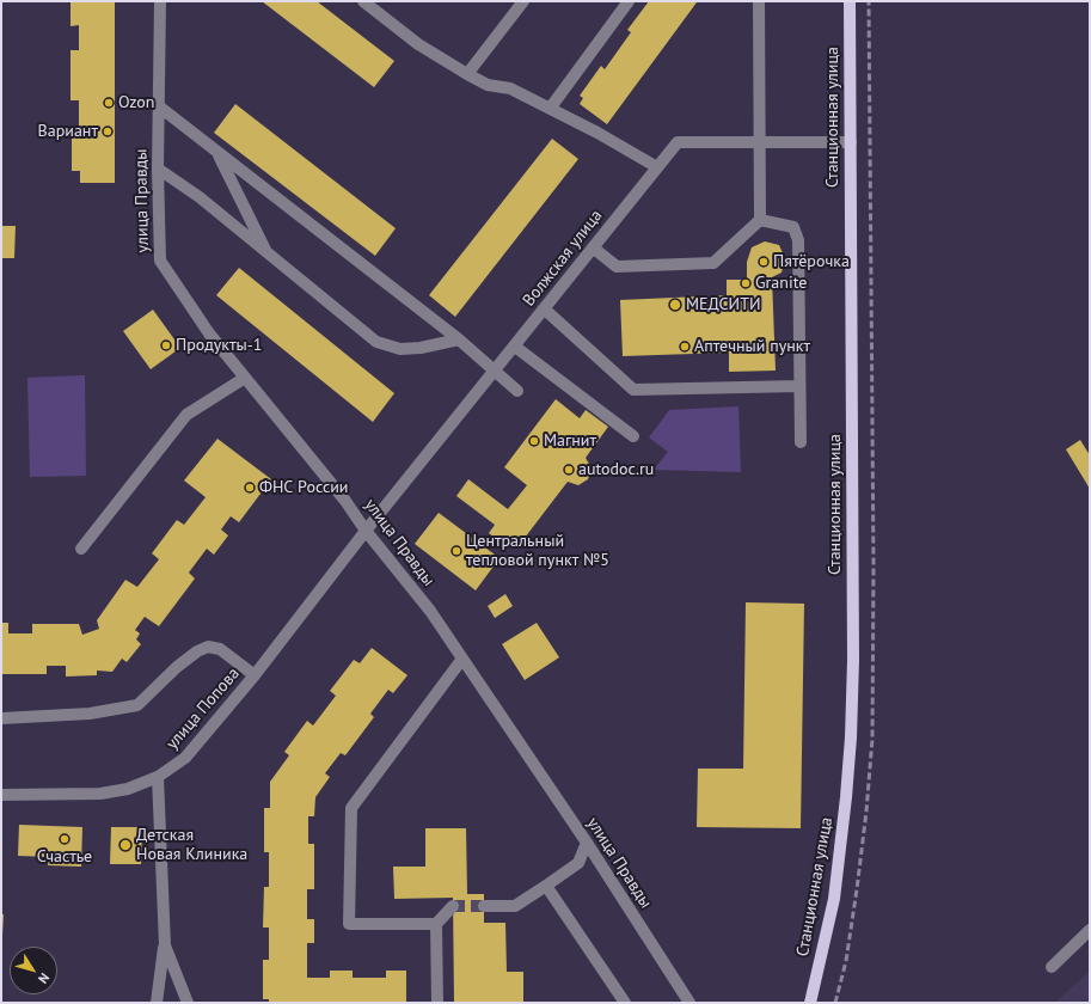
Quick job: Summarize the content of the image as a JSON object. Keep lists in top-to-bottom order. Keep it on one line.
{"streets":{"main road":["Станционная улица"],"street":["улица Правды","Волжская улица","улица Попова"]},"crossings":[["Станционная улица","Волжская улица"],["улица Правды","Волжская улица"],["улица Правды","улица Попова"],["Волжская улица","улица Попова"]],"places":["Ozon","Вариант","Пятёрочка","Granite","МЕДСИТИ","Продукты-1","Аптечный пункт","Магнит","autodoc.ru","ФНС России","Центральный тепловой пункт №5","Счастье","Детская Новая Клиника"],"north":"bottom right"}
